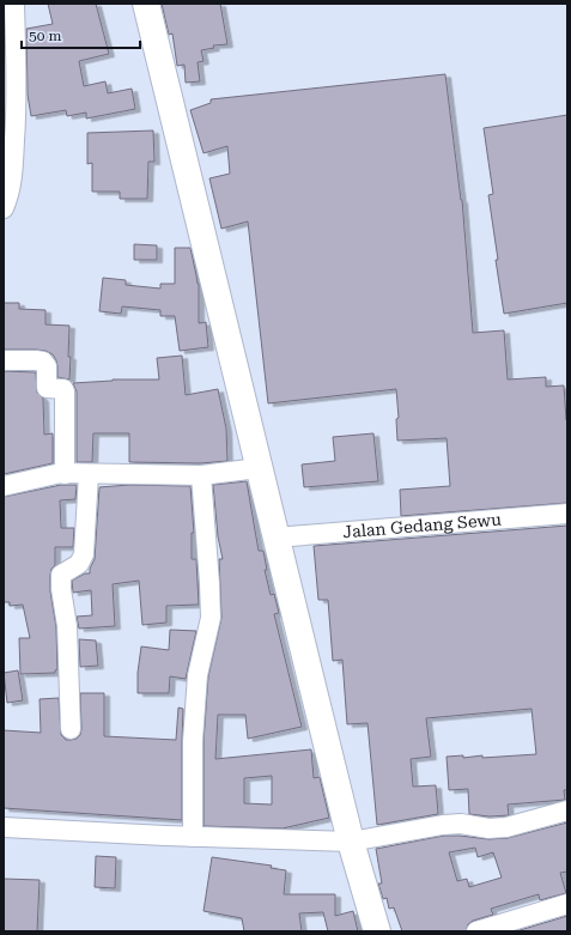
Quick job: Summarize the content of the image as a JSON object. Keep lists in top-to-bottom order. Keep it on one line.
{"streets":{"street":["Jalan Gedang Sewu"]},"scale_bar":"50 m"}
